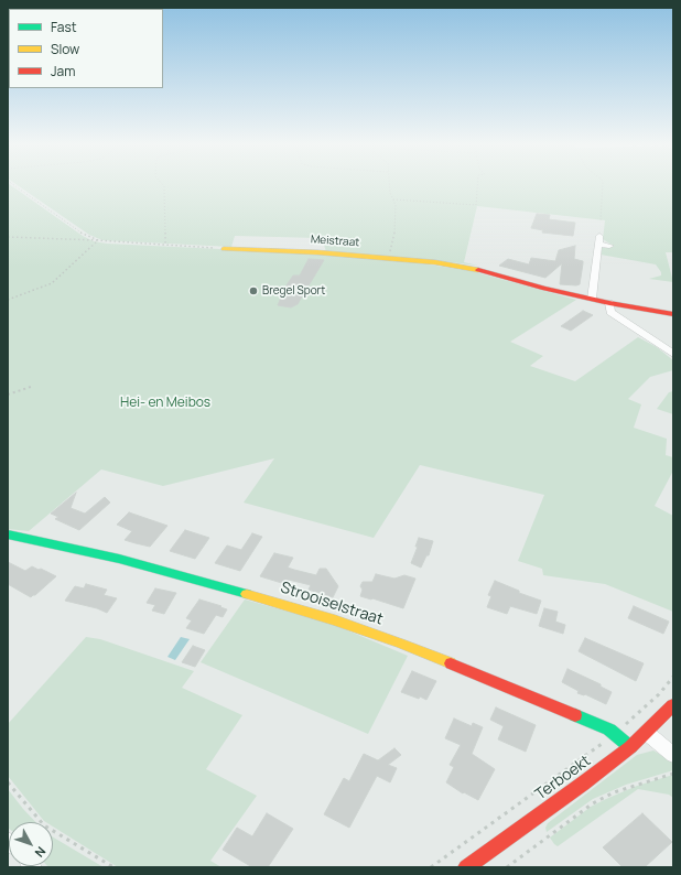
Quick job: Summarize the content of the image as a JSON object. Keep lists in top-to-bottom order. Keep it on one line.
{"streets":{"street":["Meistraat","Strooiselstraat","Terboekt"]},"crossings":[["Strooiselstraat","Terboekt"]],"parks":["Hei- en Meibos"],"places":["Bregel Sport"],"legend":["Fast","Slow","Jam"],"north":"bottom right"}
